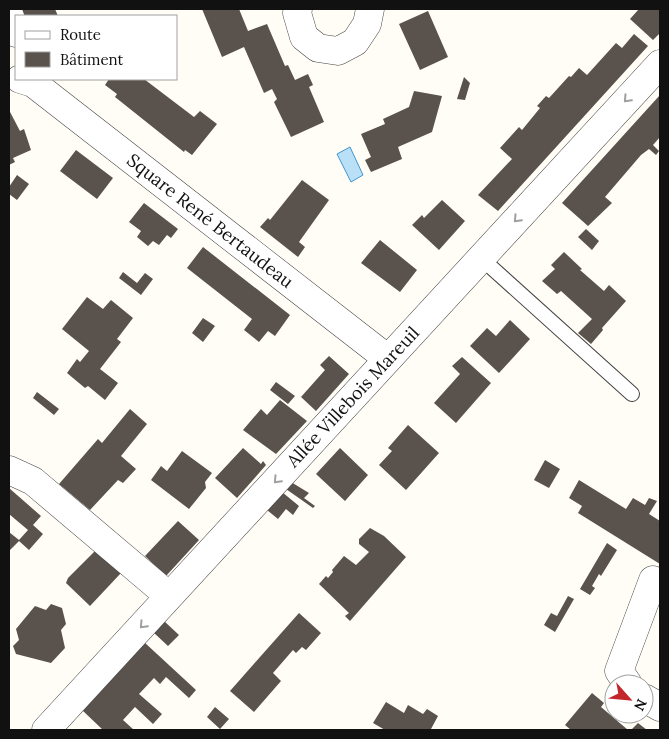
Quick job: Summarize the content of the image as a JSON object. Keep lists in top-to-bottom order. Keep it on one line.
{"streets":{"street":["Square René Bertaudeau","Allée Villebois Mareuil"]},"crossings":[["Square René Bertaudeau","Allée Villebois Mareuil"]],"one_way":["Allée Villebois Mareuil"],"legend":["Route","Bâtiment"],"north":"bottom right"}
